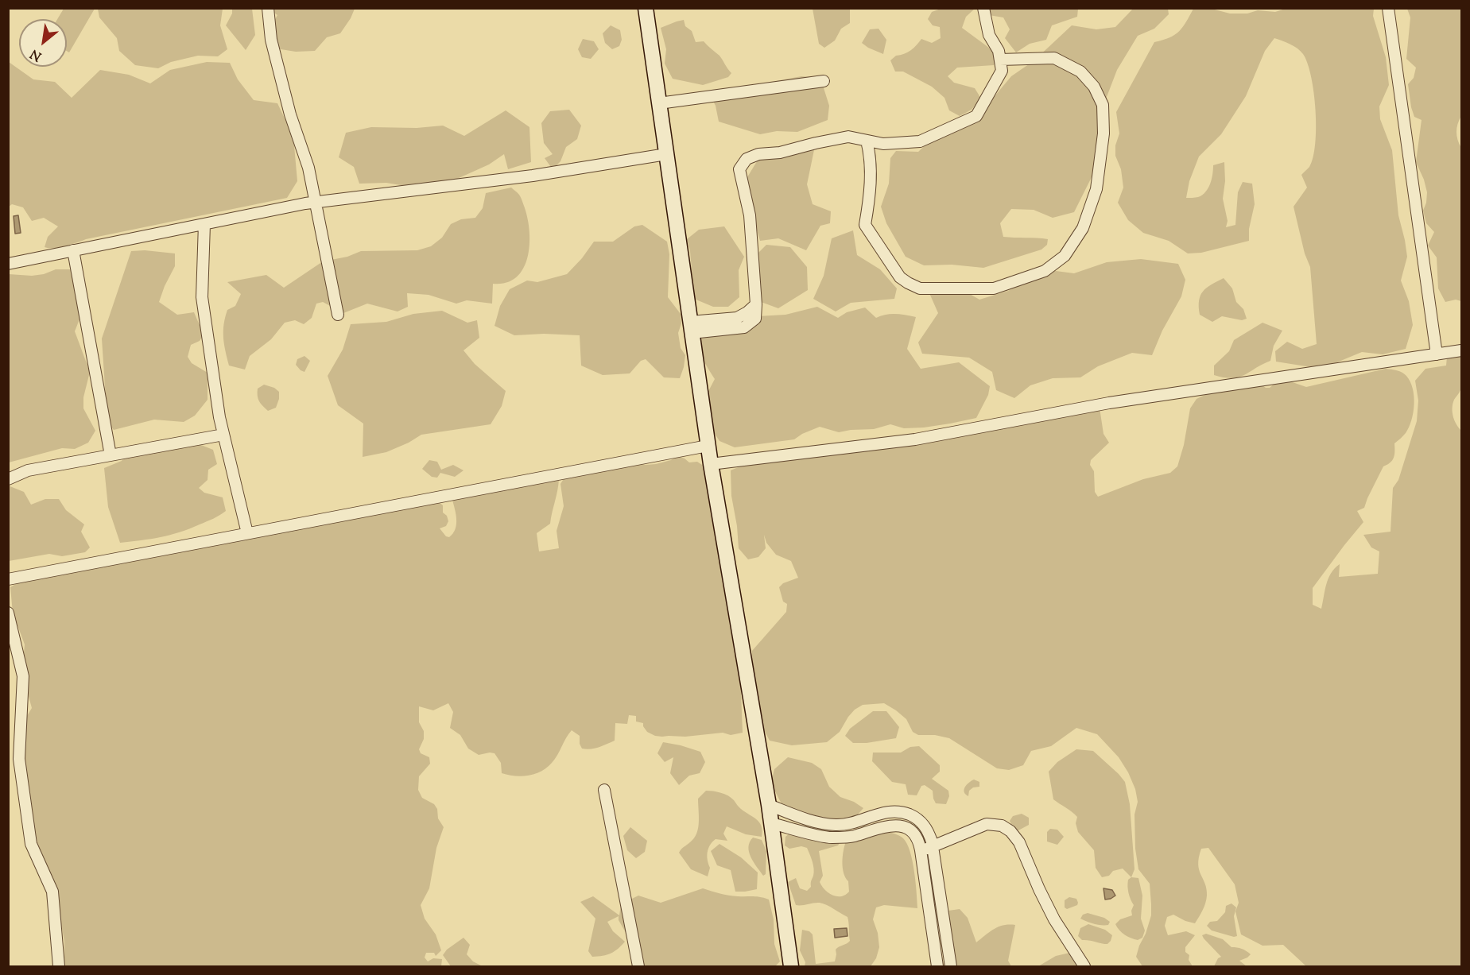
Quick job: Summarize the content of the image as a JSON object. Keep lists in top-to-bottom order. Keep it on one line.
{"north":"bottom left"}
